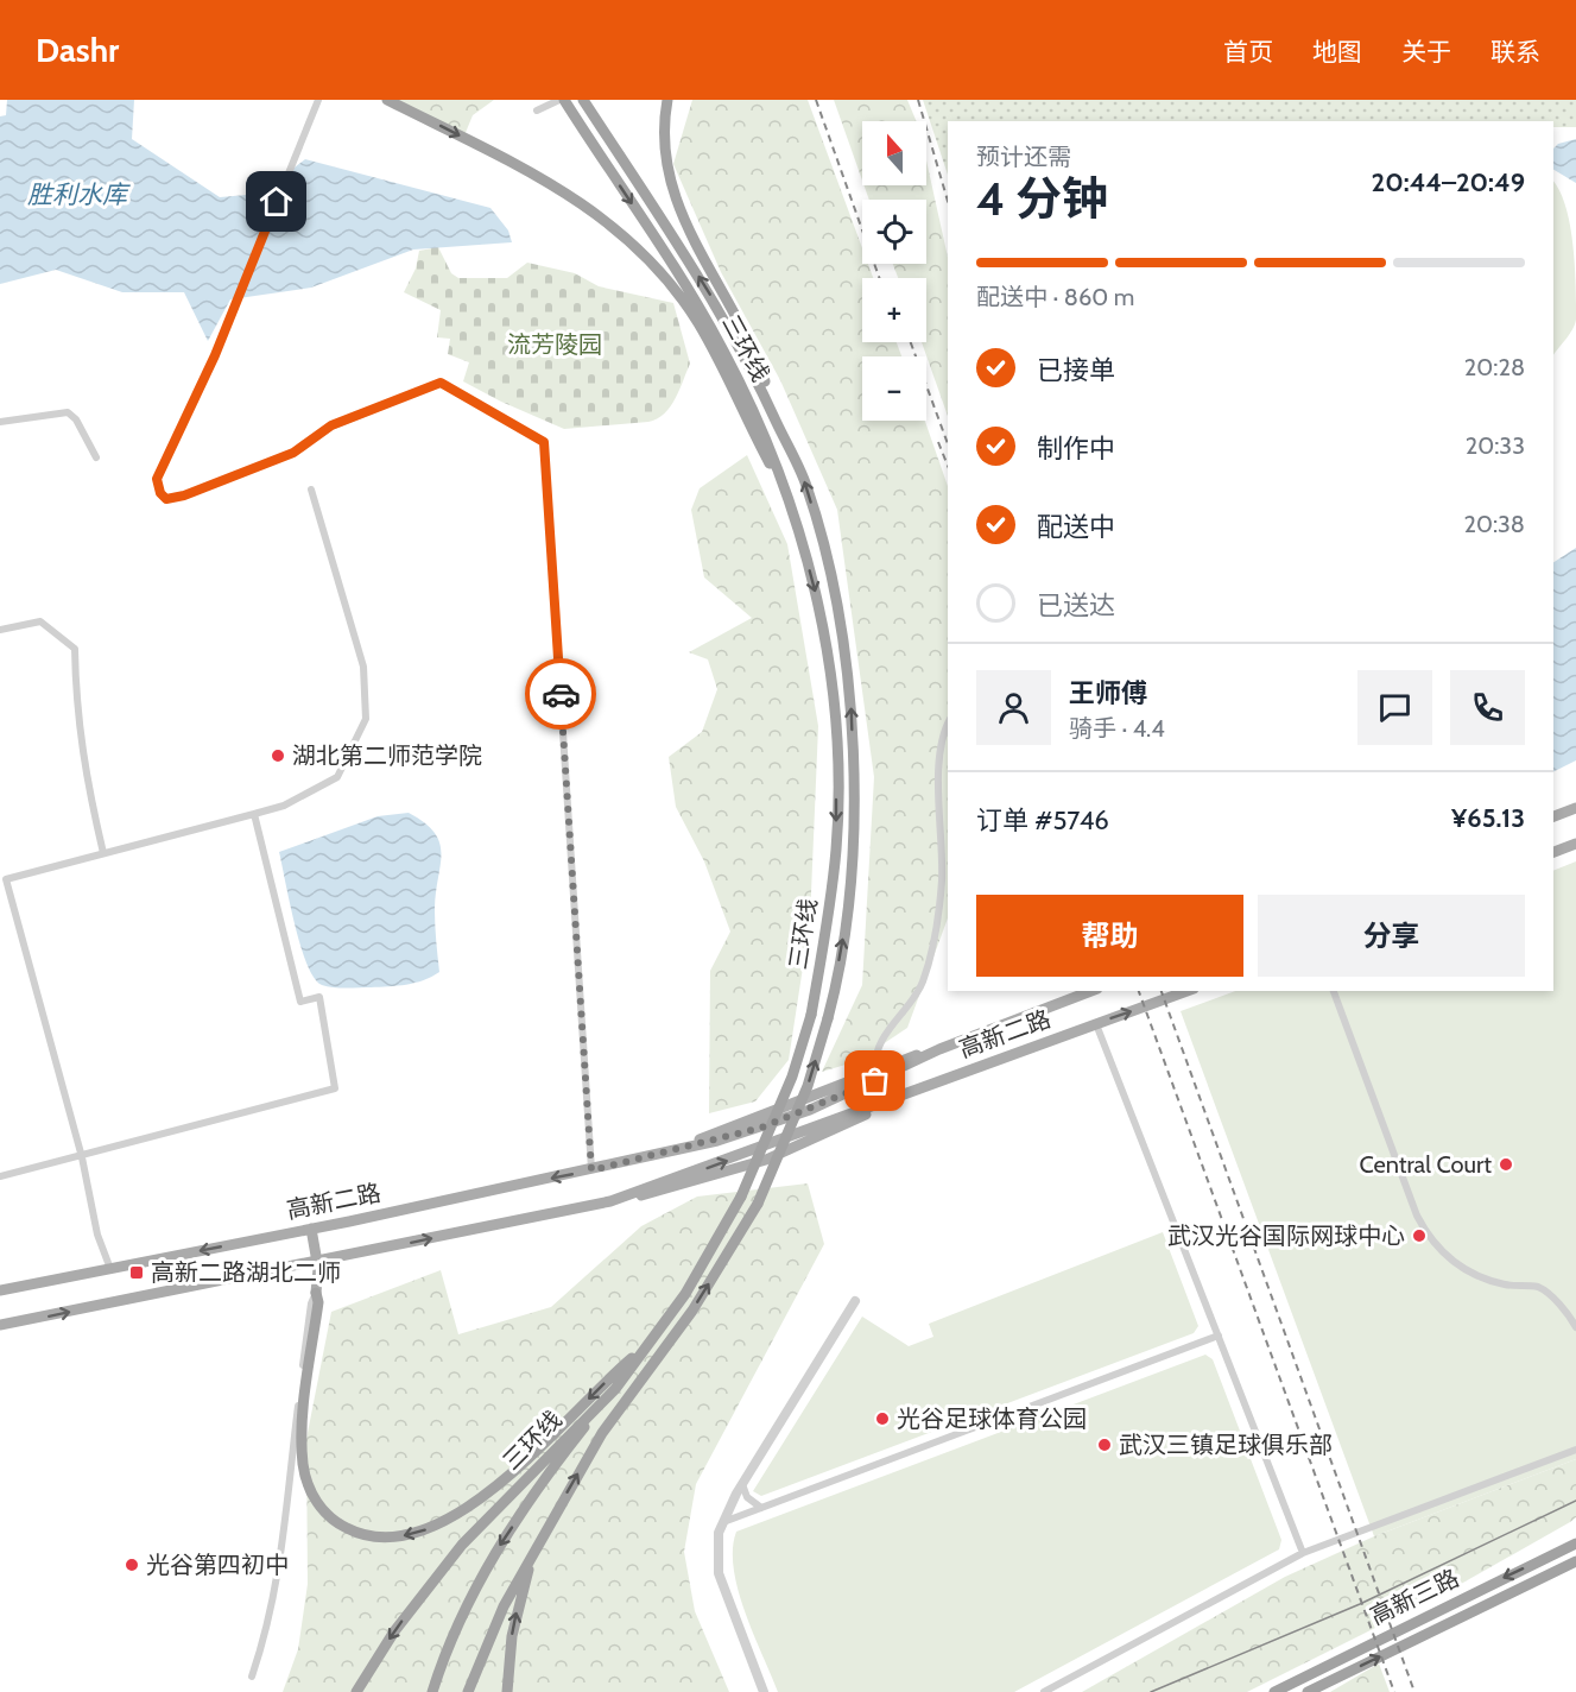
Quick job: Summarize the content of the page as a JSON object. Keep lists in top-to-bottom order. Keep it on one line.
{"streets":{"highway":["三环线","高新三路"],"main road":["高新二路"]},"water":["胜利水库"],"parks":["流芳陵园"],"places":{"other":["湖北第二师范学院","Central Court","武汉光谷国际网球中心","光谷足球体育公园","武汉三镇足球俱乐部","光谷第四初中"],"transit":["高新二路湖北二师"]},"north":"top","page":{"header":"Dashr","nav":["首页","地图","关于","联系"],"map_buttons":["+","−"],"heading":["4 分钟","预计还需","20:44–20:49"],"panel":["王师傅","骑手 · 4.4","订单 #5746","¥65.13"],"bar":"配送中 · 860 m","list":[["已接单","20:28"],["制作中","20:33"],["配送中","20:38"],"已送达"],"buttons":["帮助","分享"]}}
